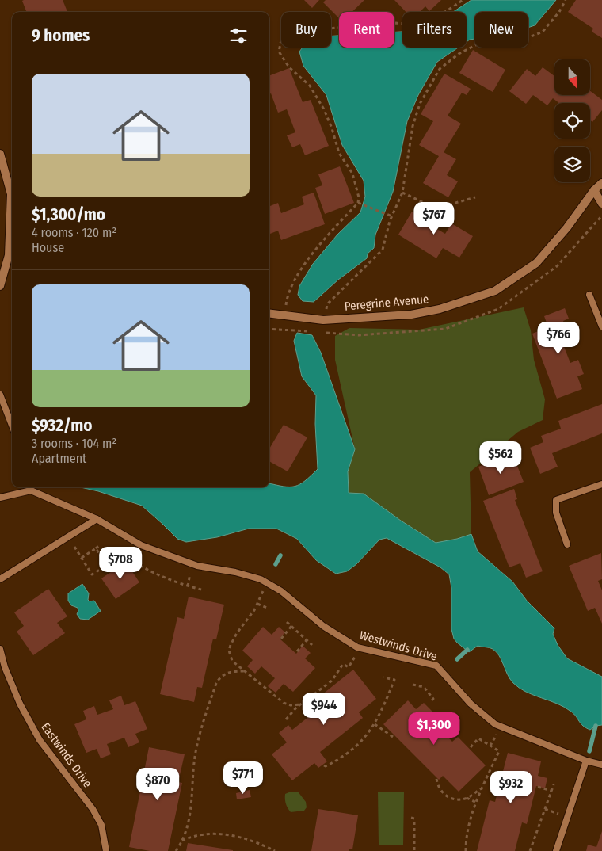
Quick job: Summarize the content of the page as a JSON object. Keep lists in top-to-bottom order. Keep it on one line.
{"streets":{"street":["Peregrine Avenue"],"lane":["Westwinds Drive","Eastwinds Drive"]},"north":"bottom","page":{"chip":["Buy","Rent","Filters","New"],"heading":"9 homes","list":[{"name":"$1,300/mo","note":"4 rooms · 120 m² · House"},{"name":"$932/mo","note":"3 rooms · 104 m² · Apartment"}],"price":["$767","$766","$562","$708","$944","$1,300","$771","$870","$932"]}}
